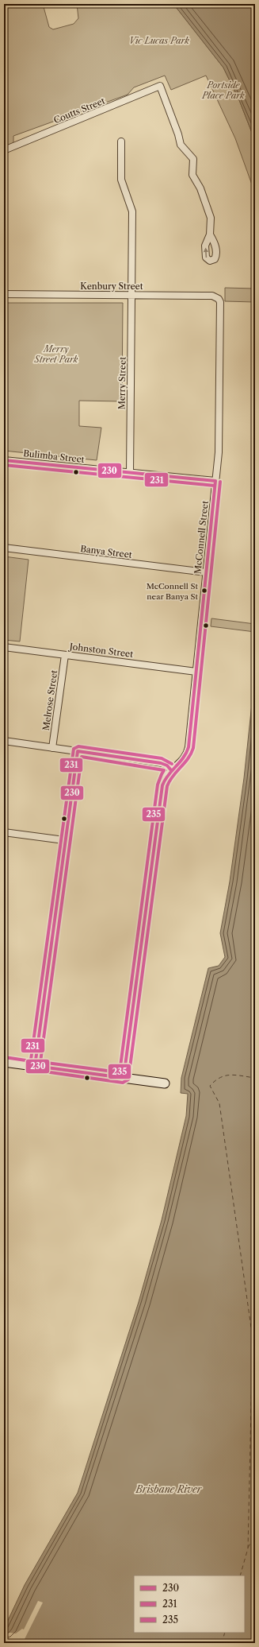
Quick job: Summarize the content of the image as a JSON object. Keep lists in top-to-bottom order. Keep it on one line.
{"streets":{"street":["Coutts Street","Kenbury Street","Merry Street","Bulimba Street","McConnell Street","Banya Street","Johnston Street","Melrose Street"]},"crossings":[["Kenbury Street","Merry Street"],["Kenbury Street","McConnell Street"],["Merry Street","Bulimba Street"],["Bulimba Street","McConnell Street"],["McConnell Street","Banya Street"],["McConnell Street","Johnston Street"],["Johnston Street","Melrose Street"]],"water":["Brisbane River"],"parks":["Vic Lucas Park","Portside Place Park","Merry Street Park"],"places":["McConnell St near Banya St"],"lines":["transit line 230","transit line 231","transit line 235"],"legend":["230","231","235"]}
